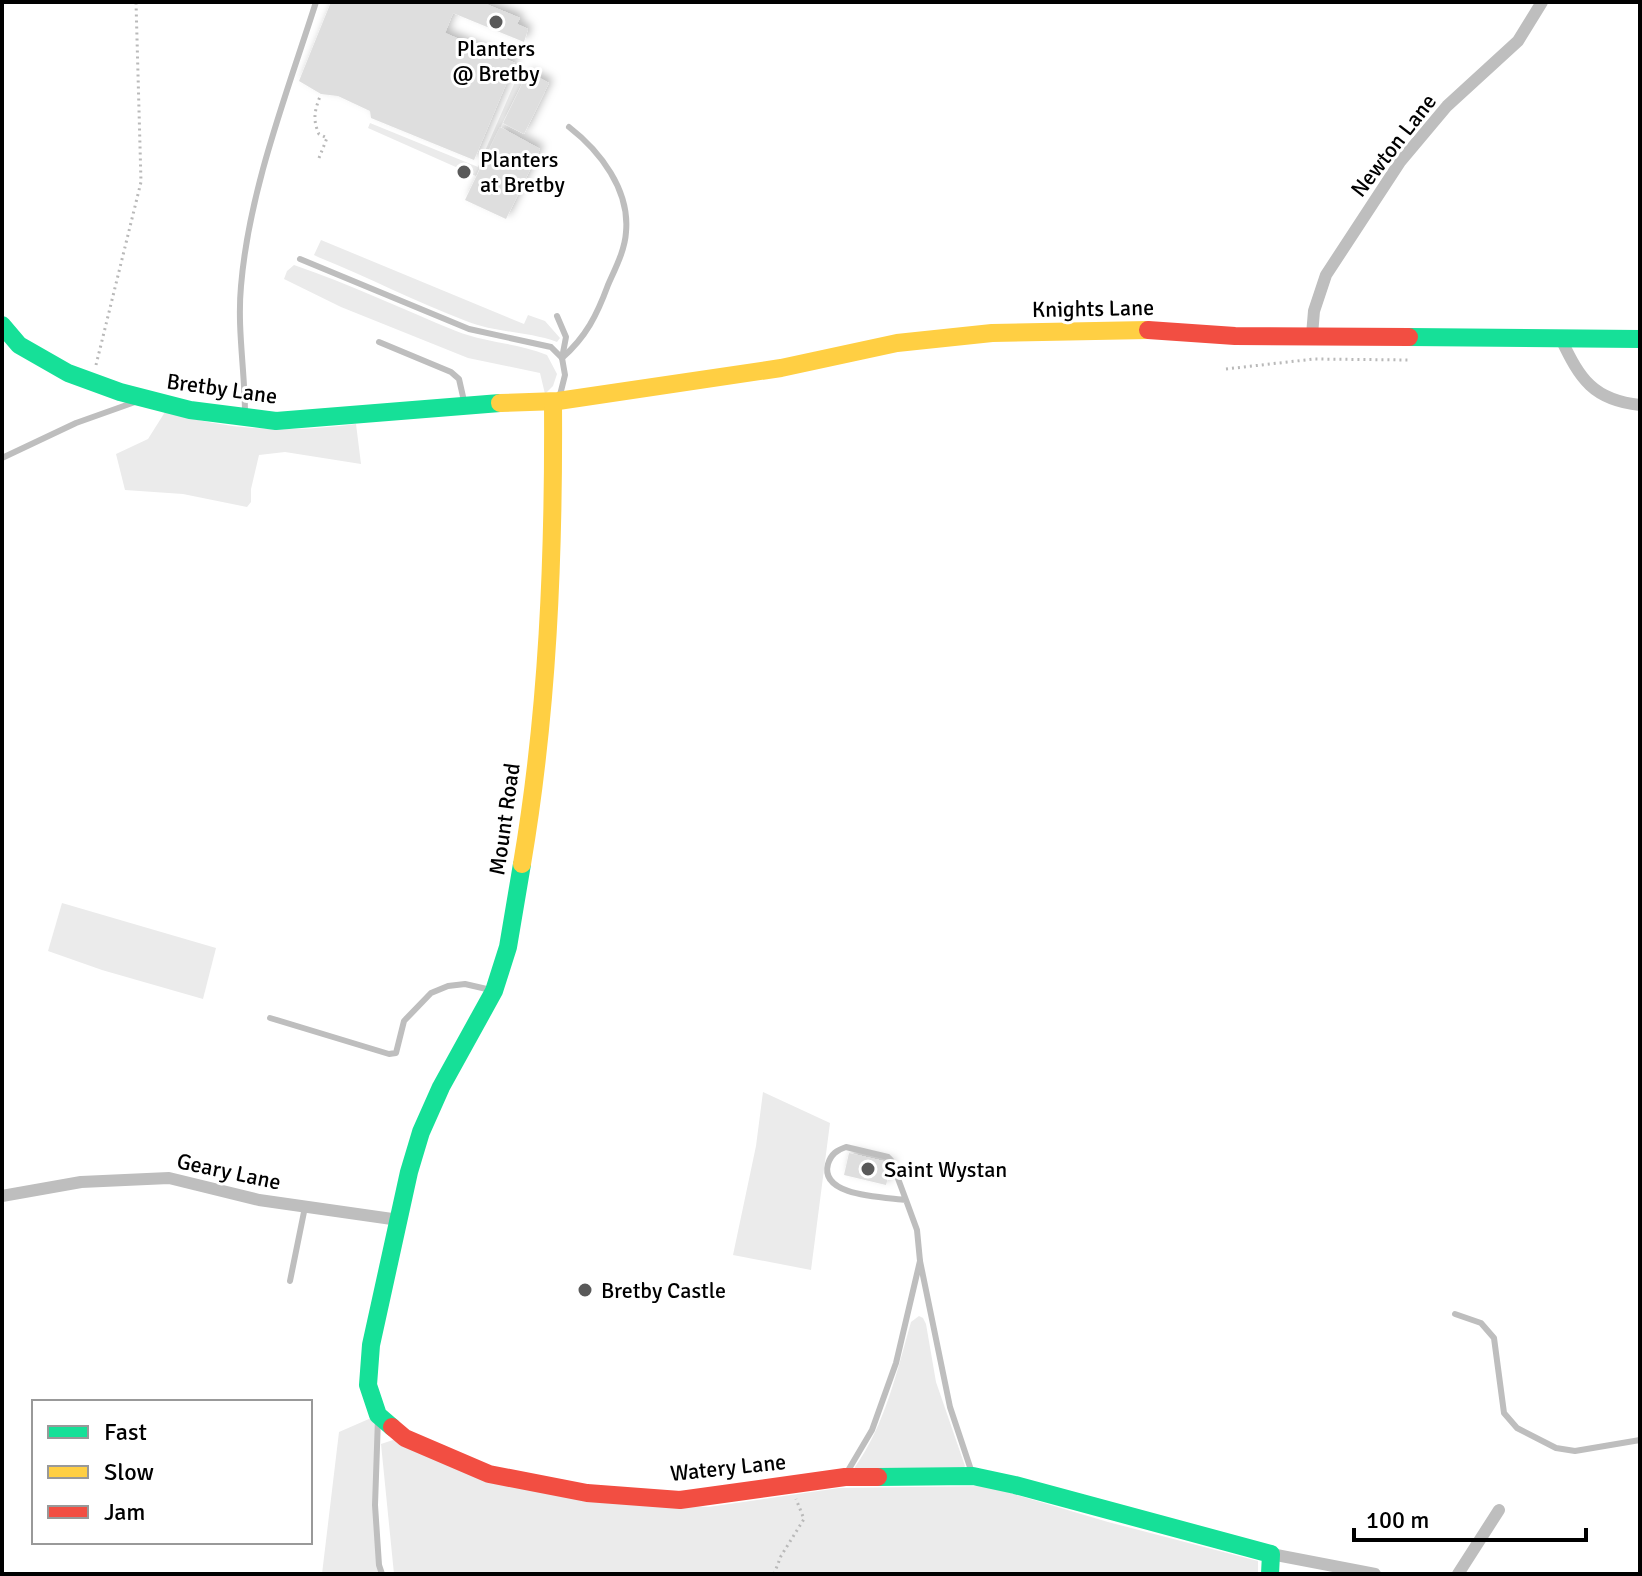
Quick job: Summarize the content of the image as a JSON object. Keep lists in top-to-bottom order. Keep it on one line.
{"streets":{"street":["Newton Lane","Knights Lane","Bretby Lane","Mount Road","Geary Lane","Watery Lane"]},"crossings":[["Newton Lane","Knights Lane"],["Knights Lane","Bretby Lane"],["Knights Lane","Mount Road"],["Bretby Lane","Mount Road"],["Mount Road","Geary Lane"]],"places":["Planters @ Bretby","Planters at Bretby","Saint Wystan","Bretby Castle"],"legend":["Fast","Slow","Jam"],"scale_bar":"100 m"}
